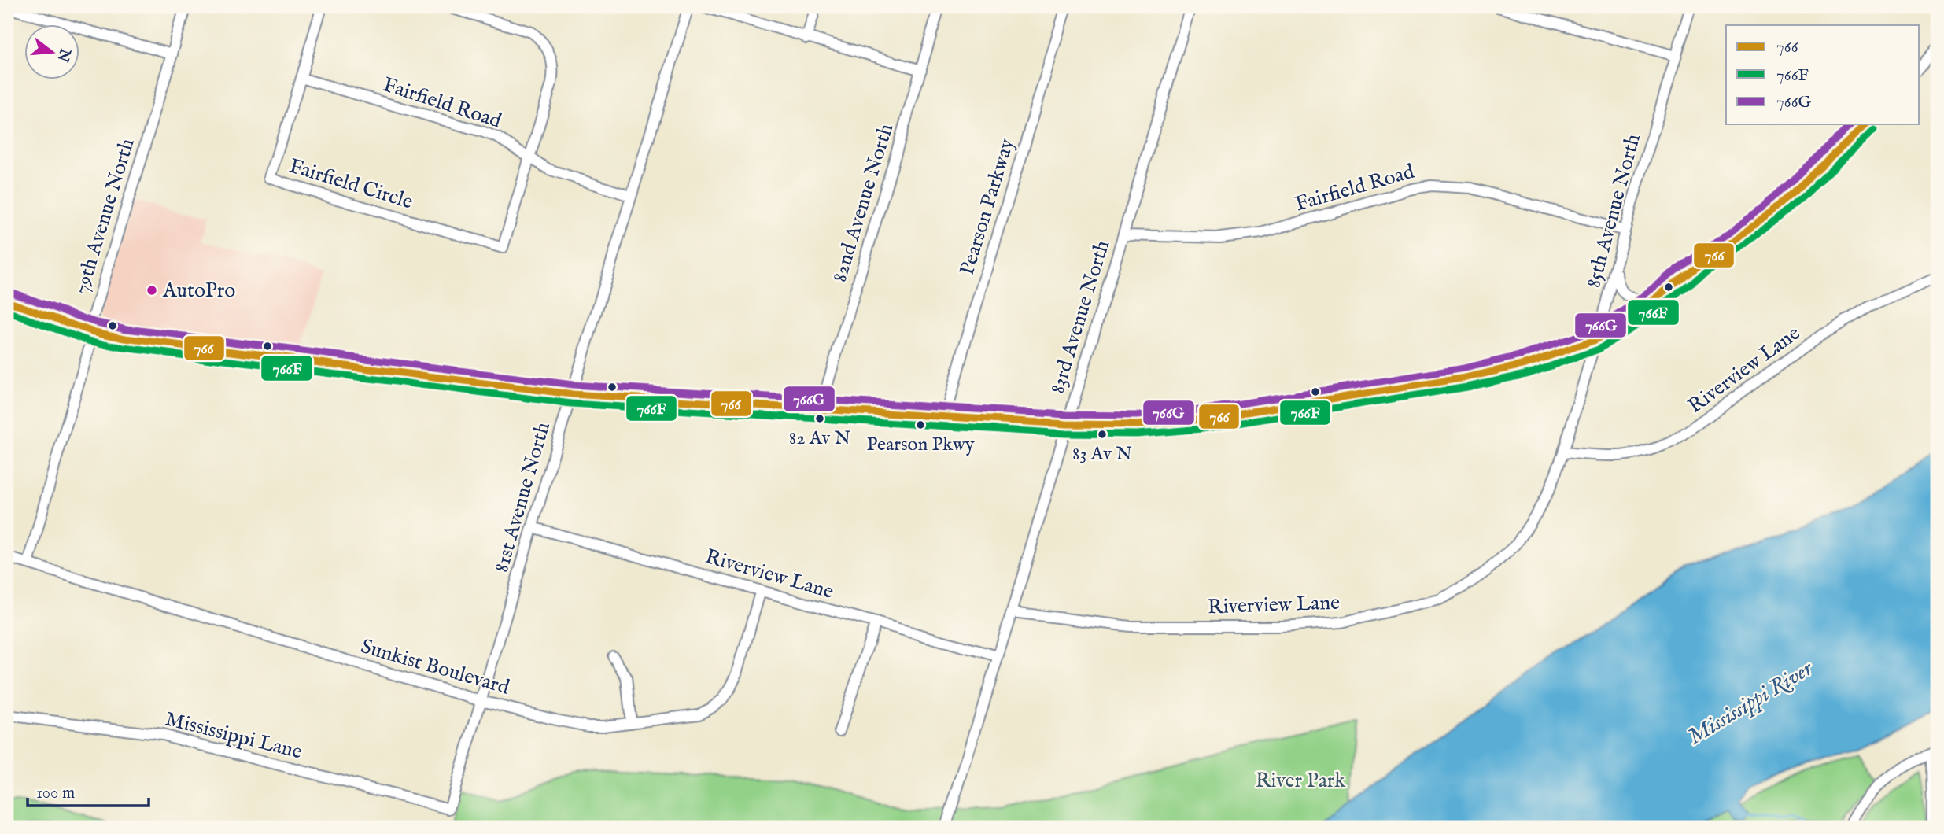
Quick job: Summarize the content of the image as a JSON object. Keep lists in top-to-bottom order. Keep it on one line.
{"streets":{"street":["Fairfield Road","Fairfield Circle","82nd Avenue North","Pearson Parkway","85th Avenue North","79th Avenue North","83rd Avenue North","Riverview Lane","81st Avenue North","Sunkist Boulevard","Mississippi Lane"]},"crossings":[["Fairfield Road","Fairfield Circle"],["Fairfield Road","85th Avenue North"],["Fairfield Road","83rd Avenue North"],["Fairfield Road","81st Avenue North"],["85th Avenue North","Riverview Lane"],["79th Avenue North","Sunkist Boulevard"],["83rd Avenue North","Riverview Lane"],["Riverview Lane","81st Avenue North"],["Riverview Lane","Sunkist Boulevard"],["81st Avenue North","Sunkist Boulevard"],["81st Avenue North","Mississippi Lane"]],"water":["Mississippi River"],"parks":["River Park"],"places":["AutoPro","82 Av N","Pearson Pkwy","83 Av N"],"lines":["transit line 766","transit line 766G","transit line 766F"],"legend":["766","766F","766G"],"scale_bar":"100 m","north":"right"}
